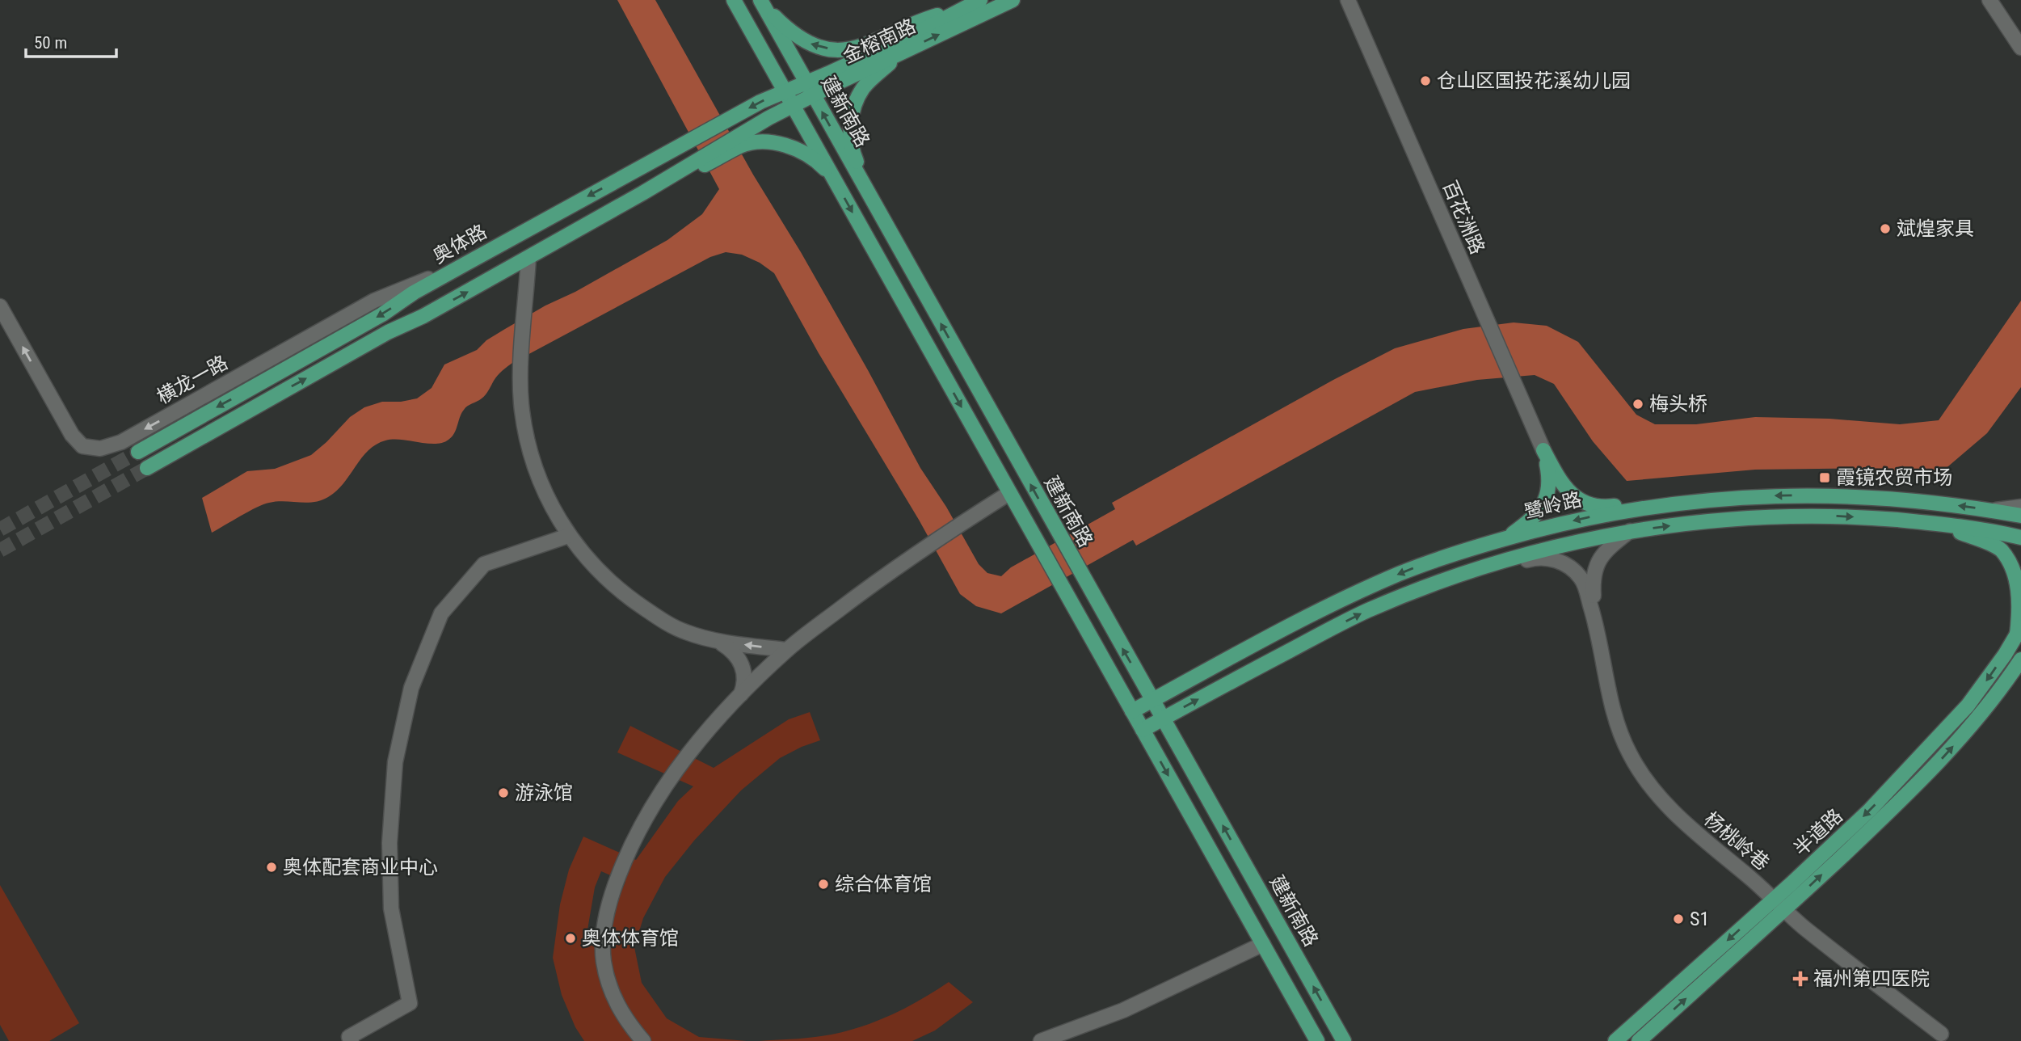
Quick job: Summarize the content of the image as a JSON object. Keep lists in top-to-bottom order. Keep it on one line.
{"streets":{"main road":["金榕南路","建新南路","奥体路","鹭岭路","半道路"],"street":["百花洲路","横龙一路","杨桃岭巷"]},"crossings":[["金榕南路","建新南路"],["金榕南路","奥体路"],["建新南路","奥体路"],["建新南路","鹭岭路"],["奥体路","横龙一路"],["半道路","杨桃岭巷"]],"places":{"other":["仓山区国投花溪幼儿园","斌煌家具","梅头桥","游泳馆","奥体配套商业中心","综合体育馆","S1","奥体体育馆"],"transit":["霞镜农贸市场"],"health":["福州第四医院"]},"scale_bar":"50 m"}
